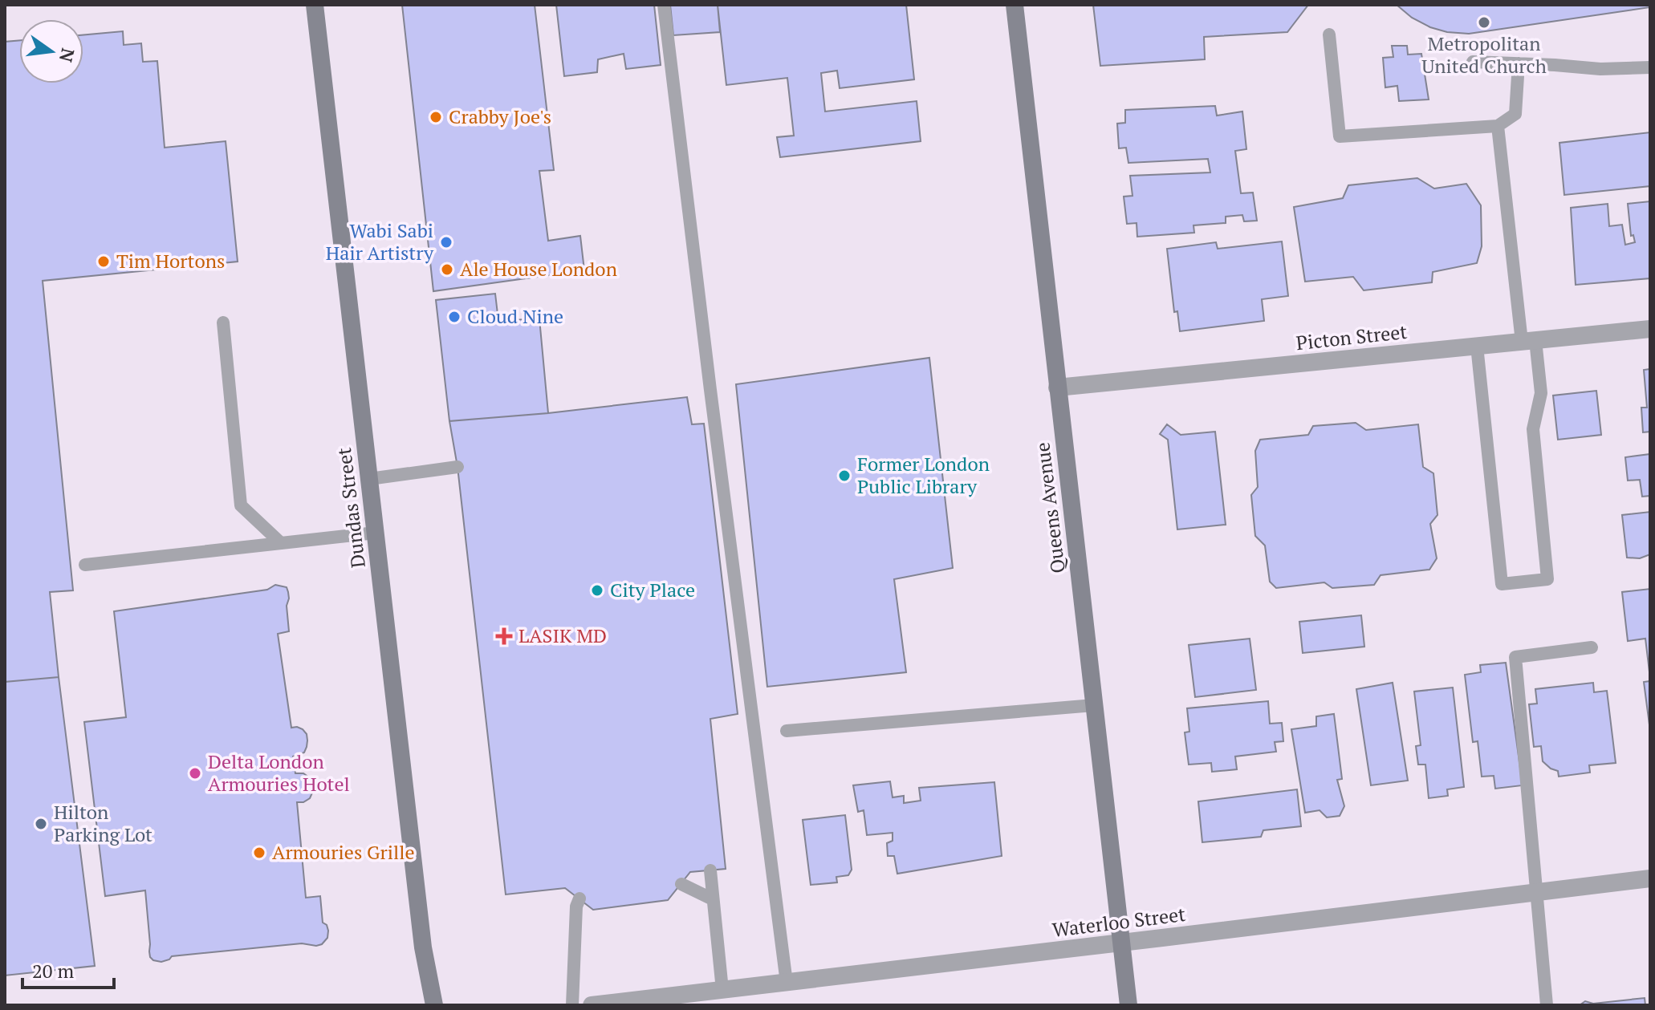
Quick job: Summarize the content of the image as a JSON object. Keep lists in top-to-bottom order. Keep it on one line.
{"streets":{"main road":["Dundas Street","Queens Avenue"],"street":["Picton Street","Waterloo Street"]},"crossings":[["Picton Street","Queens Avenue"],["Queens Avenue","Waterloo Street"]],"places":{"other":["Metropolitan United Church","Crabby Joe's","Wabi Sabi Hair Artistry","Tim Hortons","Ale House London","Cloud Nine","Former London Public Library","City Place","Delta London Armouries Hotel","Hilton Parking Lot","Armouries Grille"],"health":["LASIK MD"]},"scale_bar":"20 m","north":"right"}
